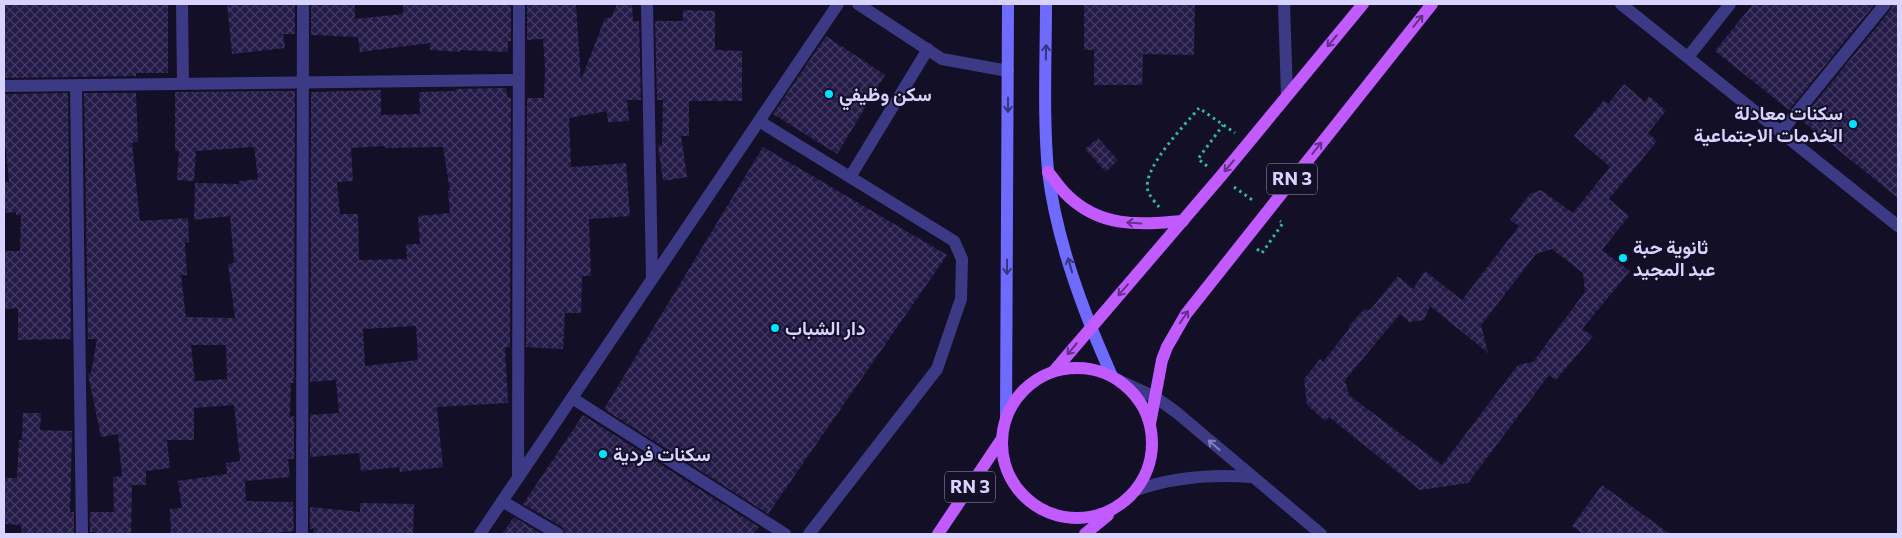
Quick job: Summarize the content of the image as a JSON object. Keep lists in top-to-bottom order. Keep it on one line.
{"streets":{"main road":["RN 3"]},"places":["سكن وظيفي","سكنات معادلة الخدمات الاجتماعية","ثانوية حبة عبد المجيد","دار الشباب","سكنات فردية"]}
